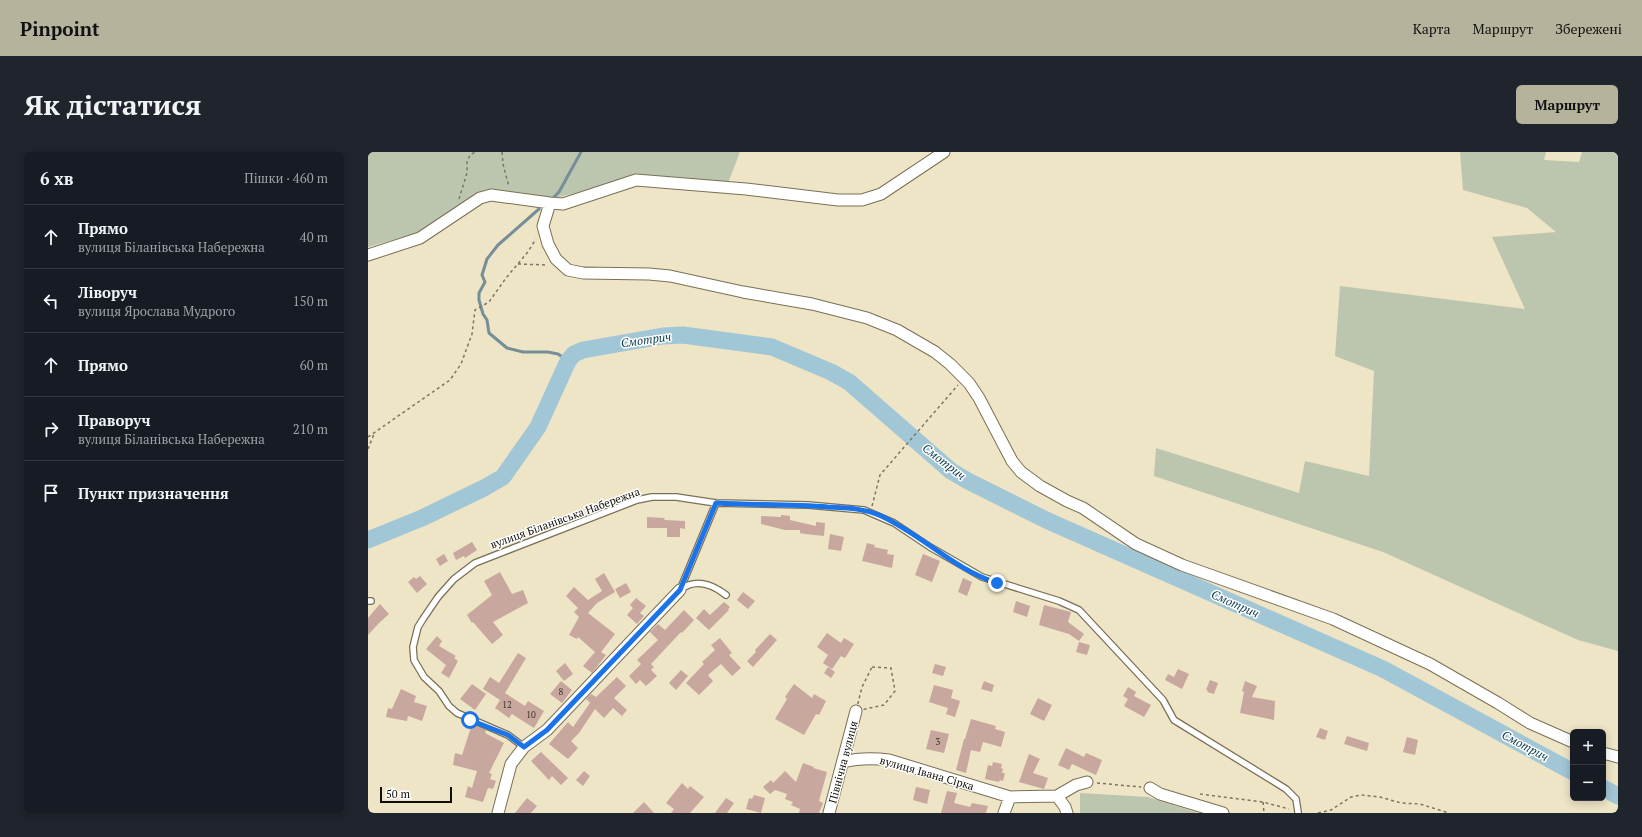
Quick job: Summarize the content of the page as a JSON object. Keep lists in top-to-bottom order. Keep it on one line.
{"streets":{"street":["Північна вулиця","вулиця Івана Сірка"],"lane":["вулиця Біланівська Набережна"]},"crossings":[["Північна вулиця","вулиця Івана Сірка"]],"water":["Смотрич"],"house_numbers":["8","12","10","3"],"scale_bar":"50 m","page":{"header":"Pinpoint","nav":["Карта","Маршрут","Збережені"],"buttons":"Маршрут","title":"Як дістатися","heading":["6 хв","Пішки · 460 m"],"list":[["Прямо","вулиця Біланівська Набережна","40 m"],["Ліворуч","вулиця Ярослава Мудрого","150 m"],["Прямо","60 m"],["Праворуч","вулиця Біланівська Набережна","210 m"],"Пункт призначення"],"map_buttons":["+","−"],"scale":"50 m"}}
